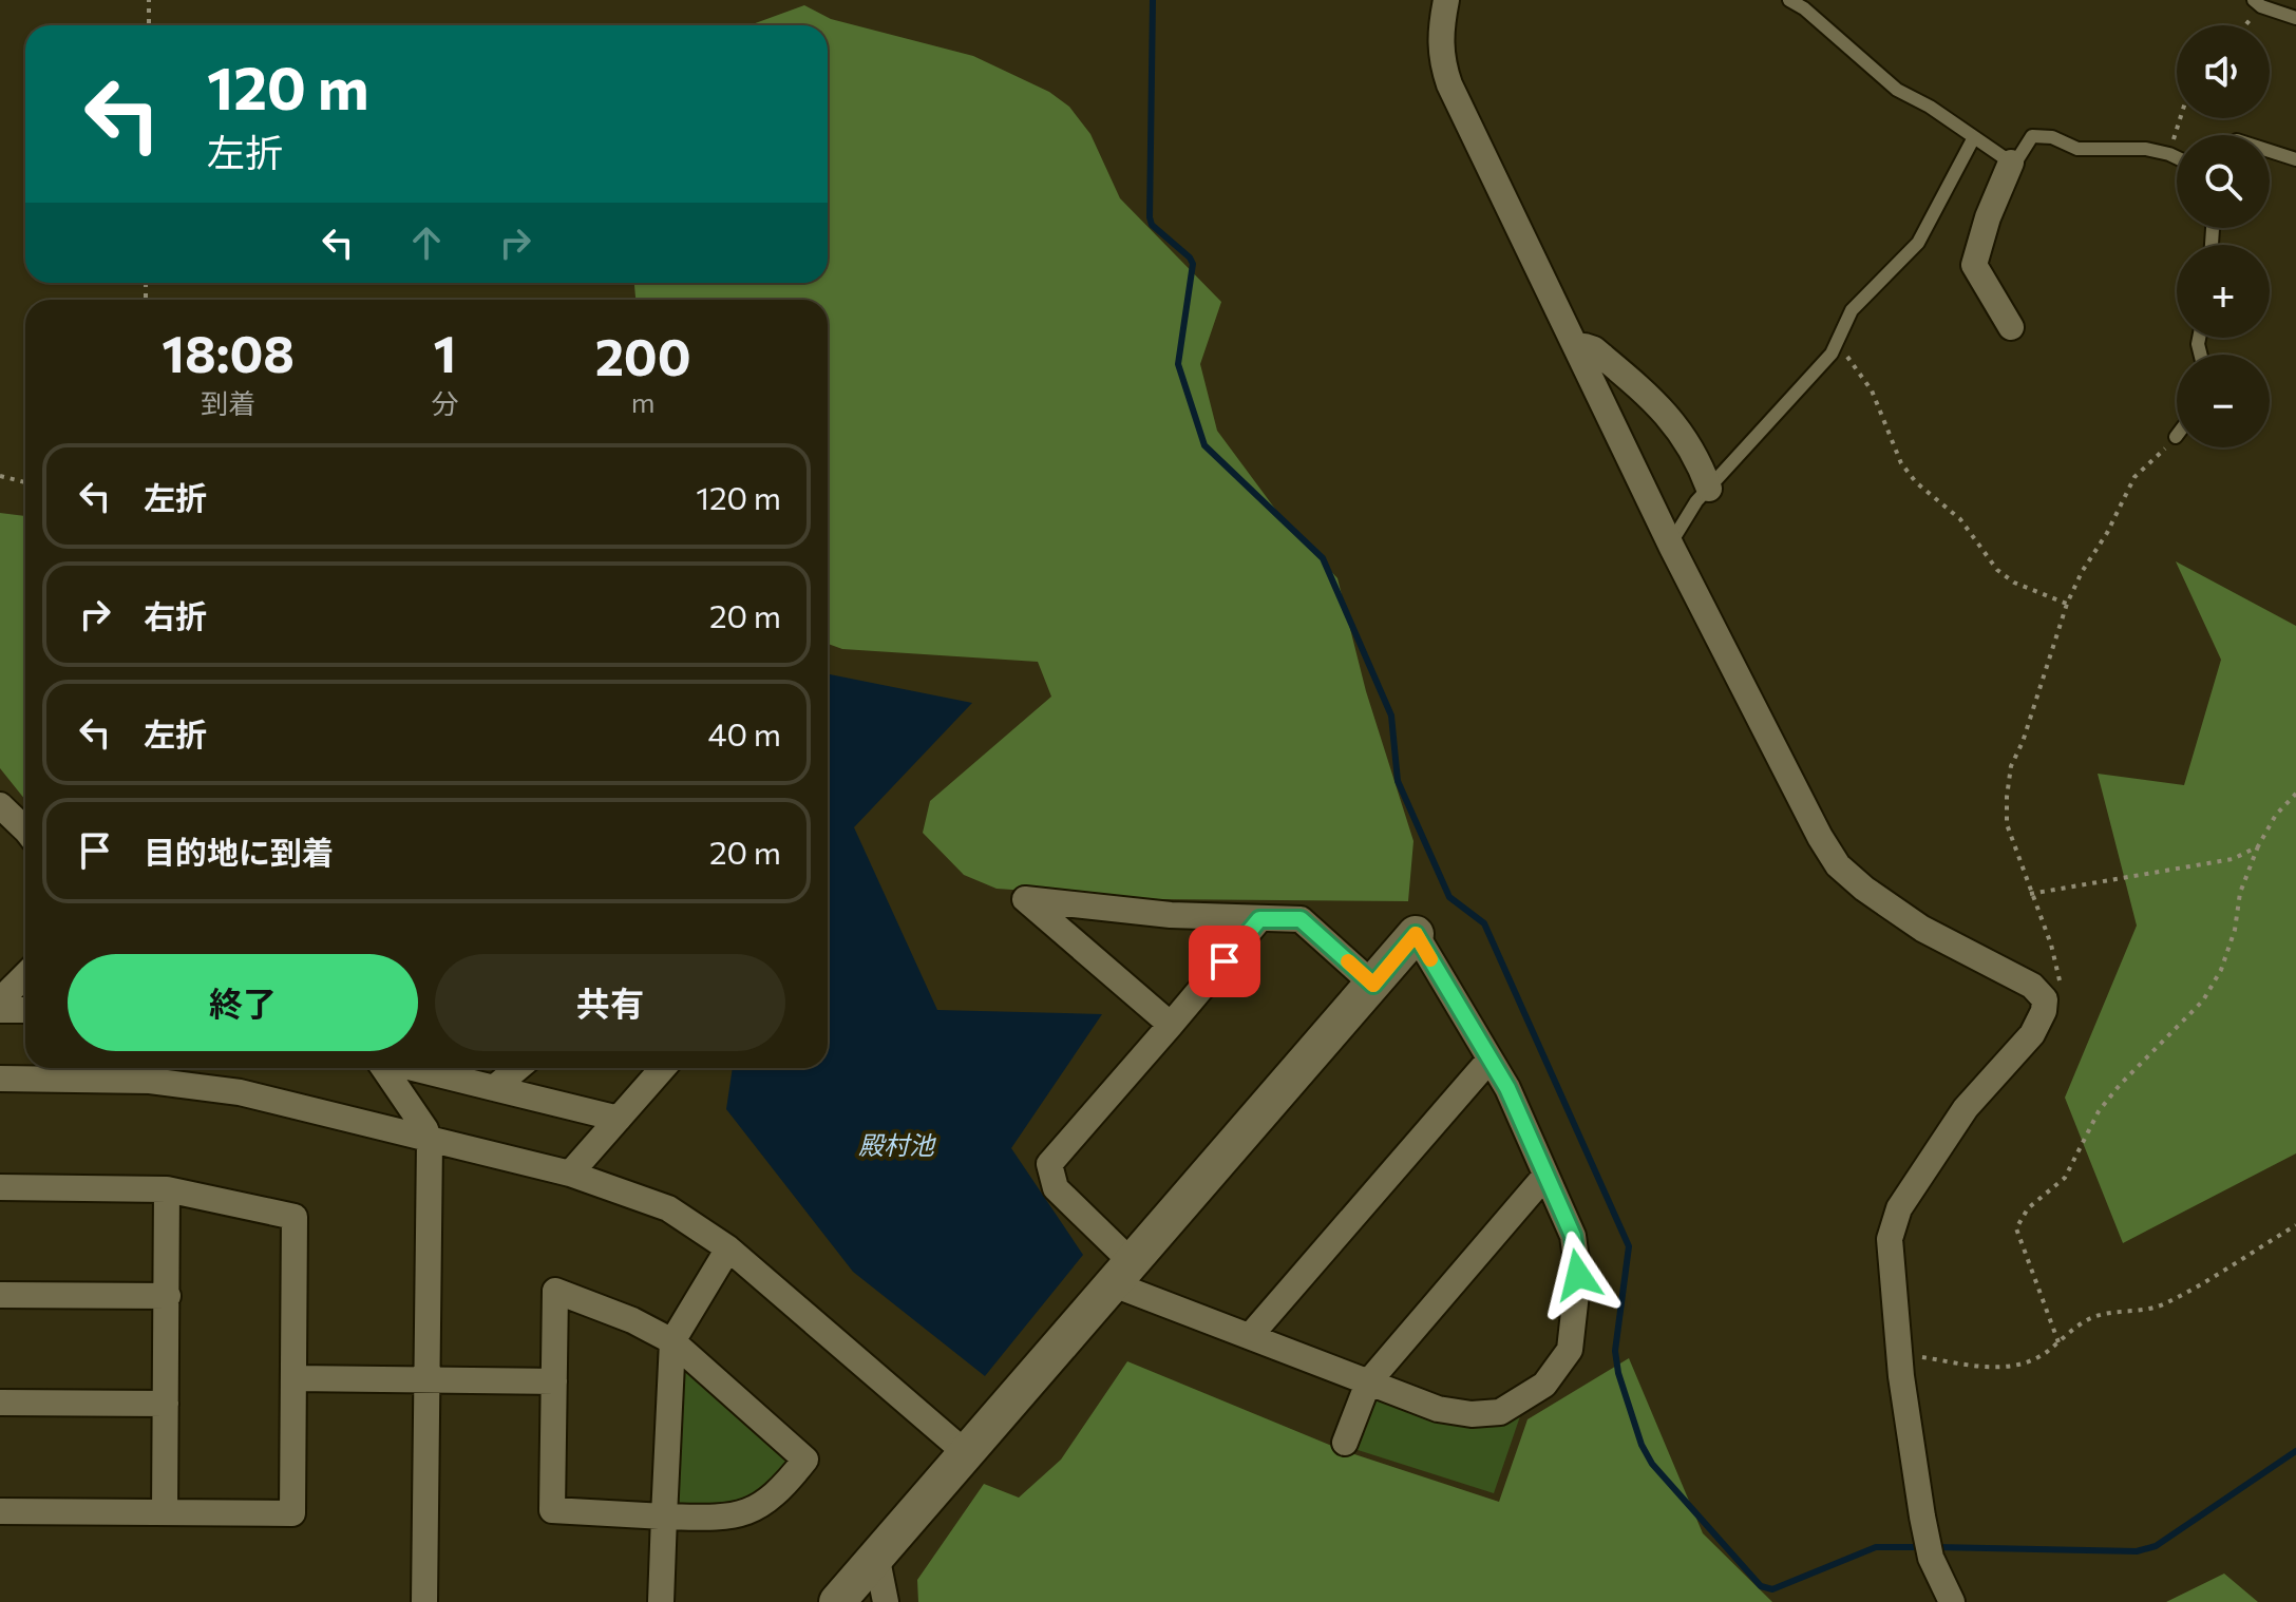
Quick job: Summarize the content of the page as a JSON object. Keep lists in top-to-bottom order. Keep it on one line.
{"water":["殿村池"],"page":{"map_buttons":["+","−"],"turn":["120 m","左折"],"eta":["18:08","到着","1","分","200","m"],"list":[{"name":"左折","value":"120 m"},{"name":"右折","value":"20 m"},{"name":"左折","value":"40 m"},{"name":"目的地に到着","value":"20 m"}],"buttons":["終了","共有"]}}
